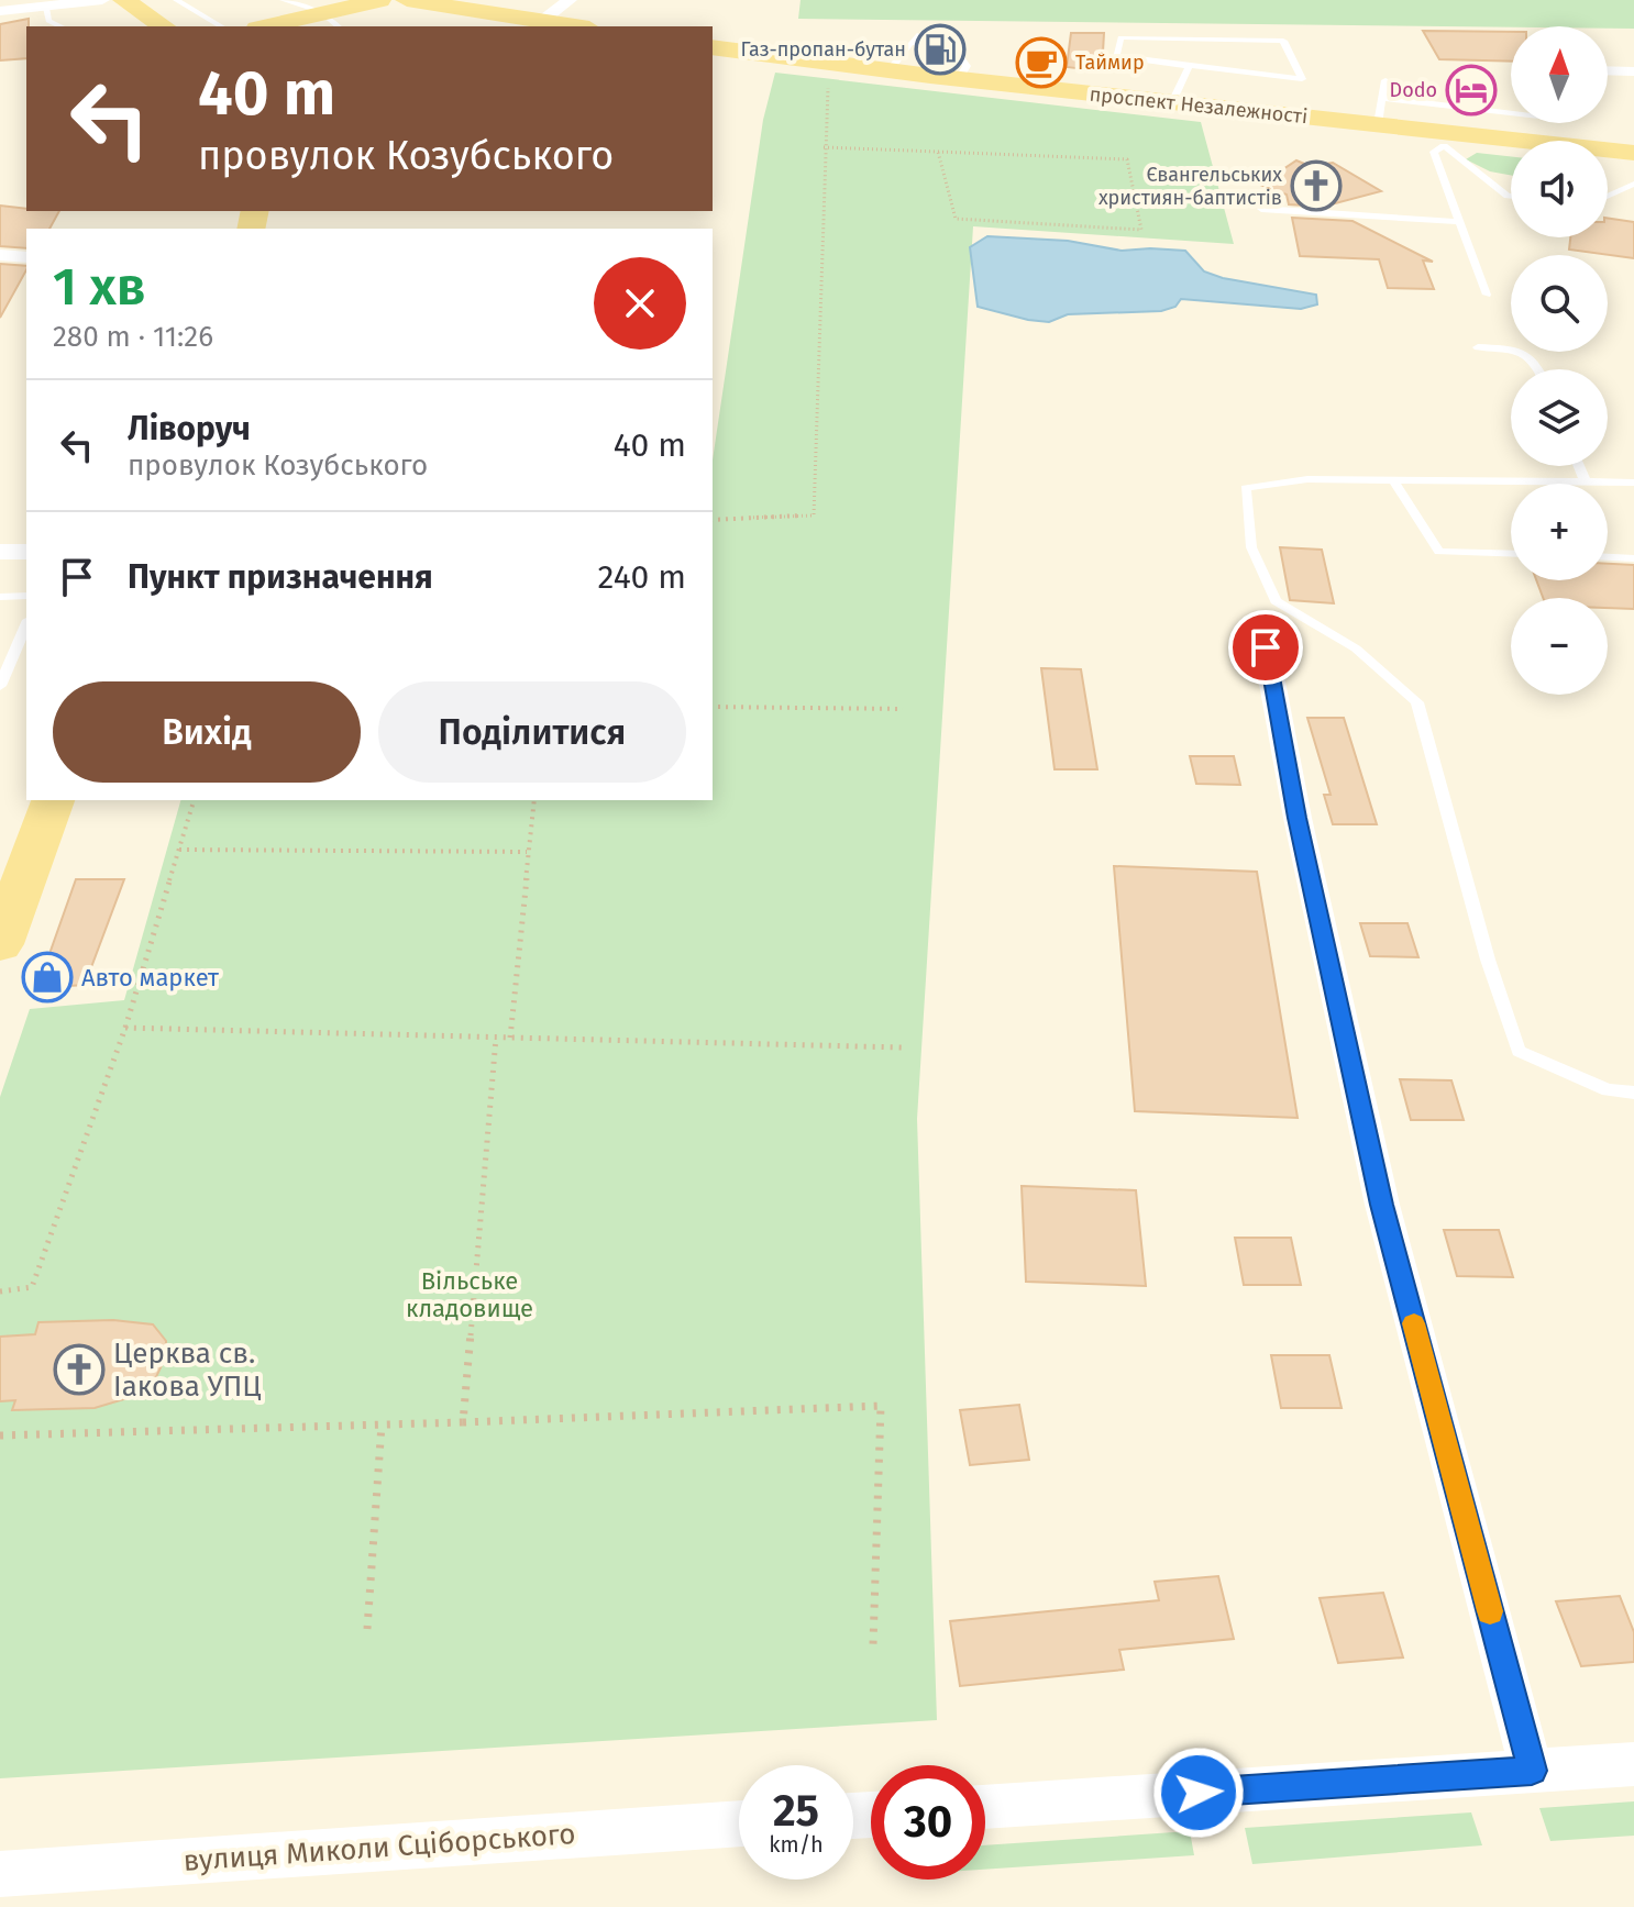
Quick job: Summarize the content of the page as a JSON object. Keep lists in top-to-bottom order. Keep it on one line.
{"streets":{"main road":["проспект Незалежності"],"street":["вулиця Миколи Сціборського"]},"parks":["Вільське кладовище"],"places":{"fuel station":["Газ-пропан-бутан"],"cafe":["Таймир"],"hotel":["Dodo"],"church":["Євангельських християн-баптистів","Церква св. Іакова УПЦ"],"shop":["Авто маркет"]},"north":"top","page":{"map_buttons":["+","−"],"turn":["40 m","провулок Козубського"],"heading":["1 хв","280 m · 11:26"],"list":[{"name":"Ліворуч","note":"провулок Козубського","value":"40 m"},{"name":"Пункт призначення","value":"240 m"}],"buttons":["Вихід","Поділитися"],"speed":"25 km/h","limit":"30"}}
